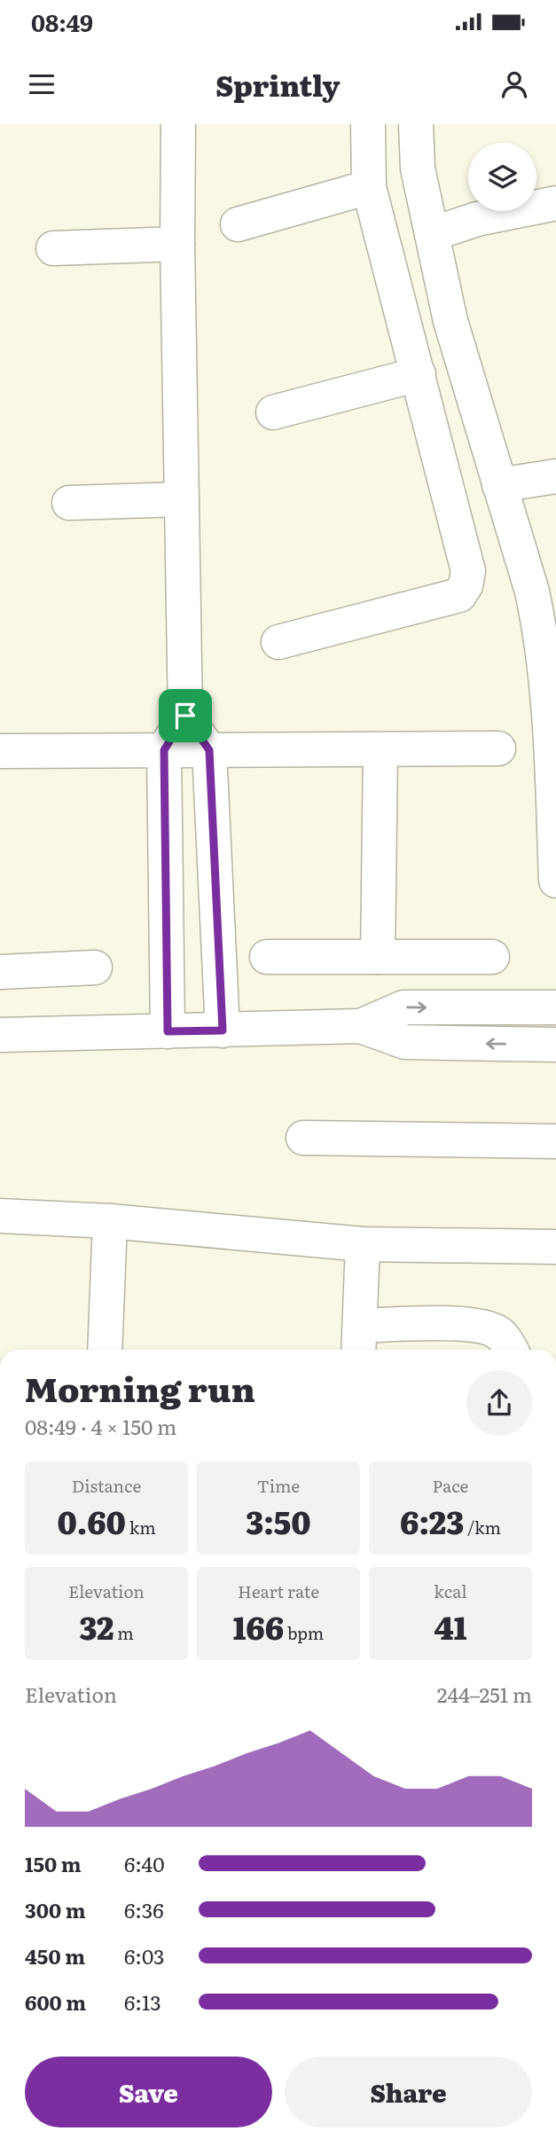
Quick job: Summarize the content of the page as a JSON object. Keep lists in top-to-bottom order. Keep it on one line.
{"page":{"status":"08:49","header":"Sprintly","heading":["Morning run","08:49 · 4 × 150 m"],"stats":[["Distance","0.60 km"],["Time","3:50"],["Pace","6:23 /km"],["Elevation","32 m"],["Heart rate","166 bpm"],["kcal","41"]],"chart":["Elevation","244–251 m"],"list":[{"name":"150 m","note":"6:40"},{"name":"300 m","note":"6:36"},{"name":"450 m","note":"6:03"},{"name":"600 m","note":"6:13"}],"buttons":["Save","Share"]}}
